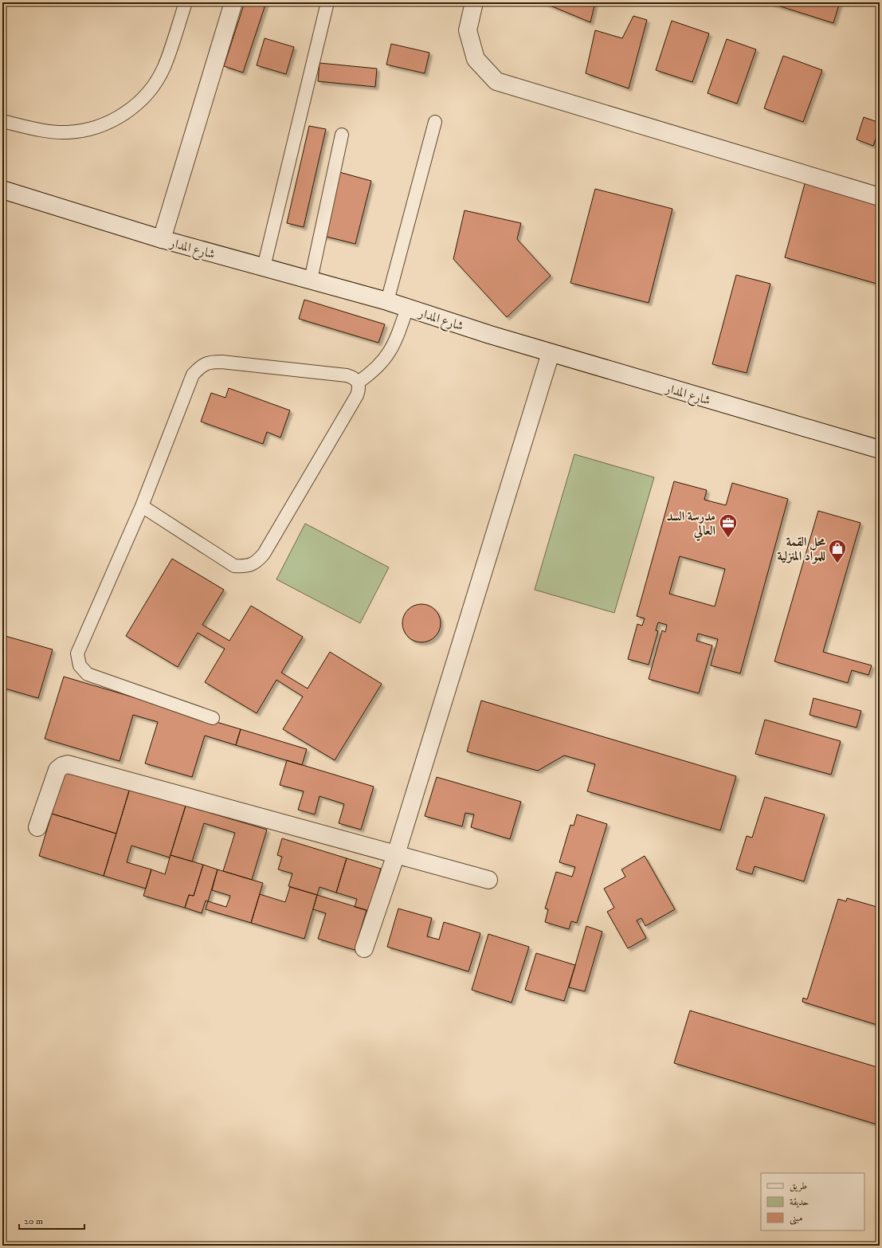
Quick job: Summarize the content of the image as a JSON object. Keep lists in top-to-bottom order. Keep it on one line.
{"streets":{"street":["شارع المدار"]},"places":{"office":["مدرسة السد العالي"],"shop":["محل القمة للمواد المنزلية"]},"legend":["طريق","حديقة","مبنى"],"scale_bar":"20 m"}
